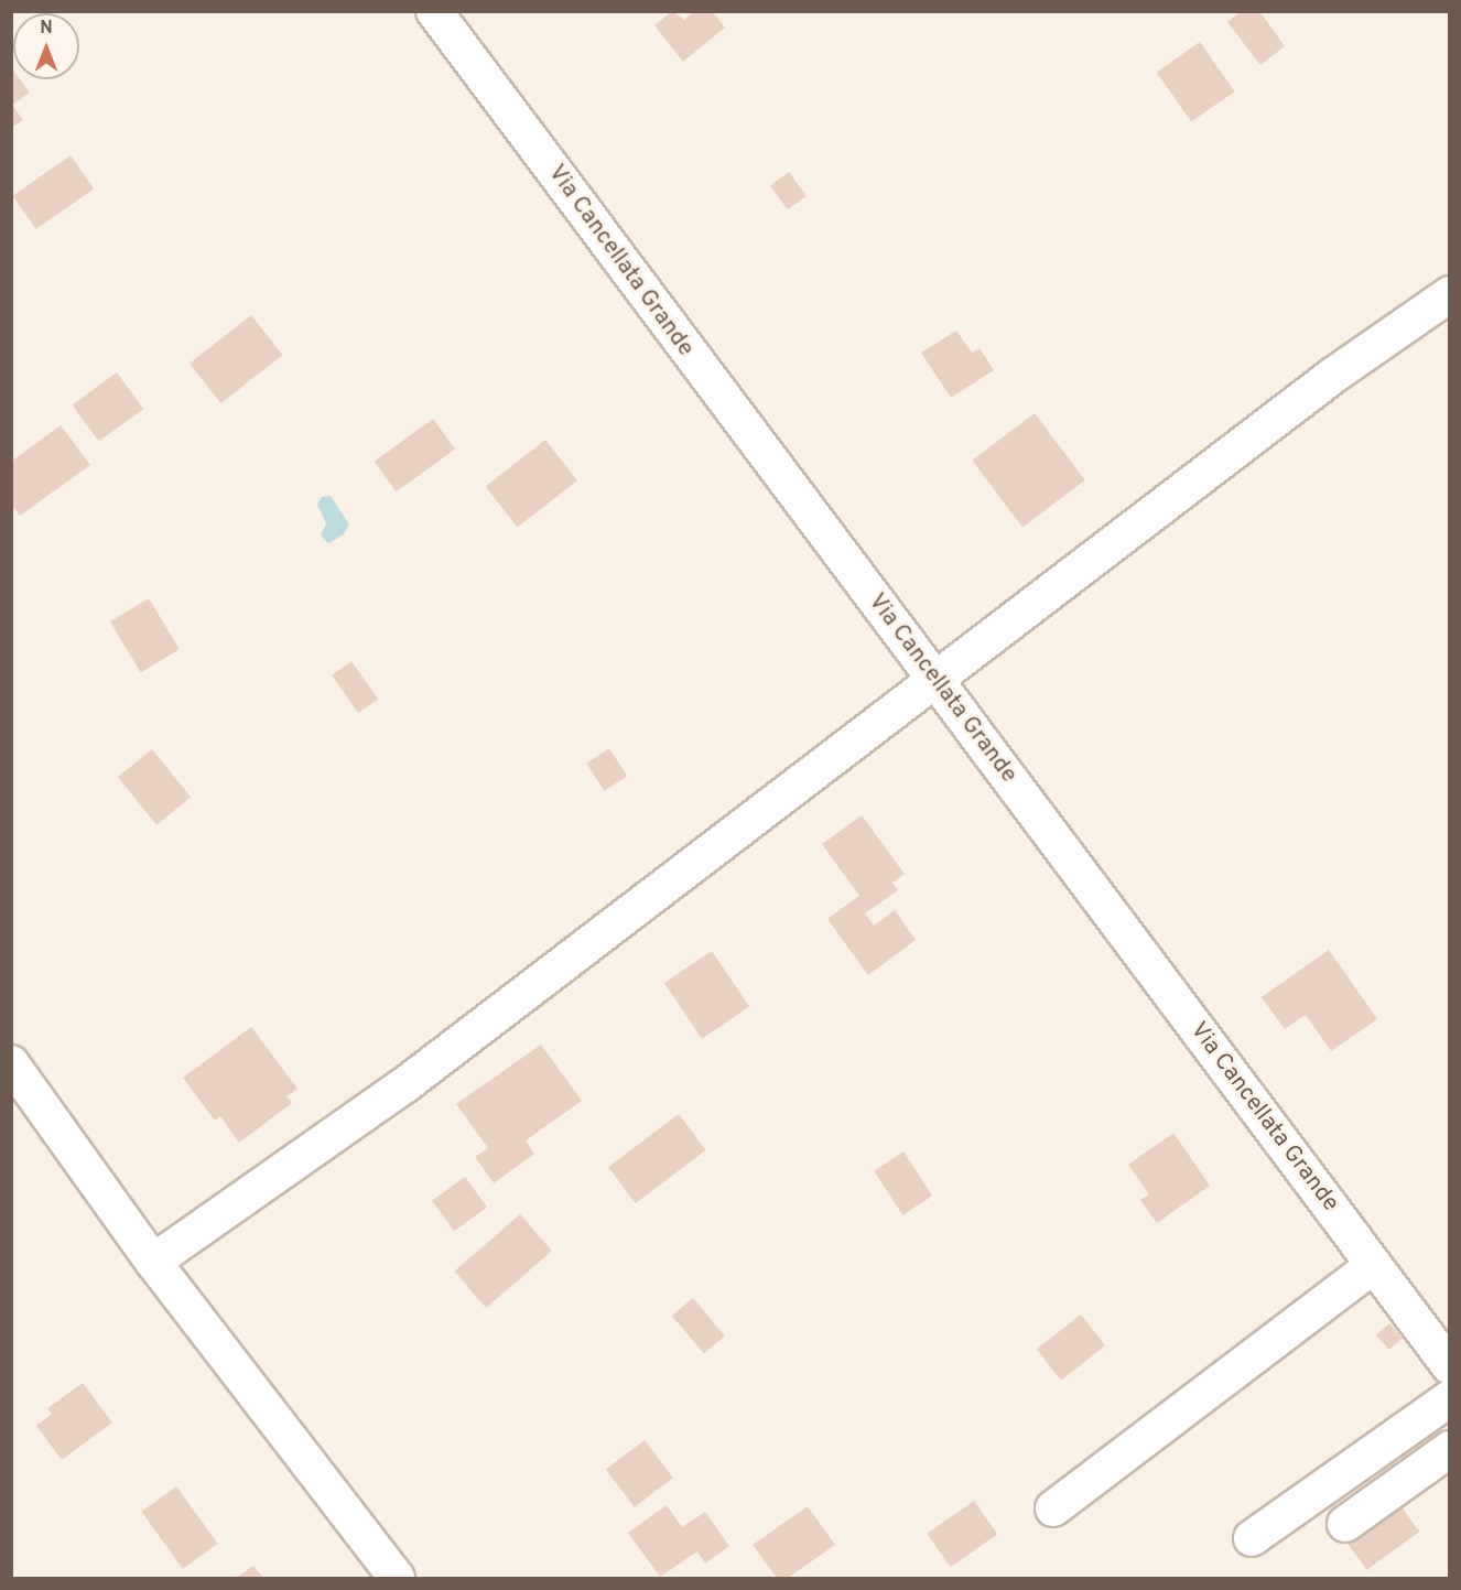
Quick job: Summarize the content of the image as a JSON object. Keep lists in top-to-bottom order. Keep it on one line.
{"streets":{"street":["Via Cancellata Grande"]},"north":"top"}
